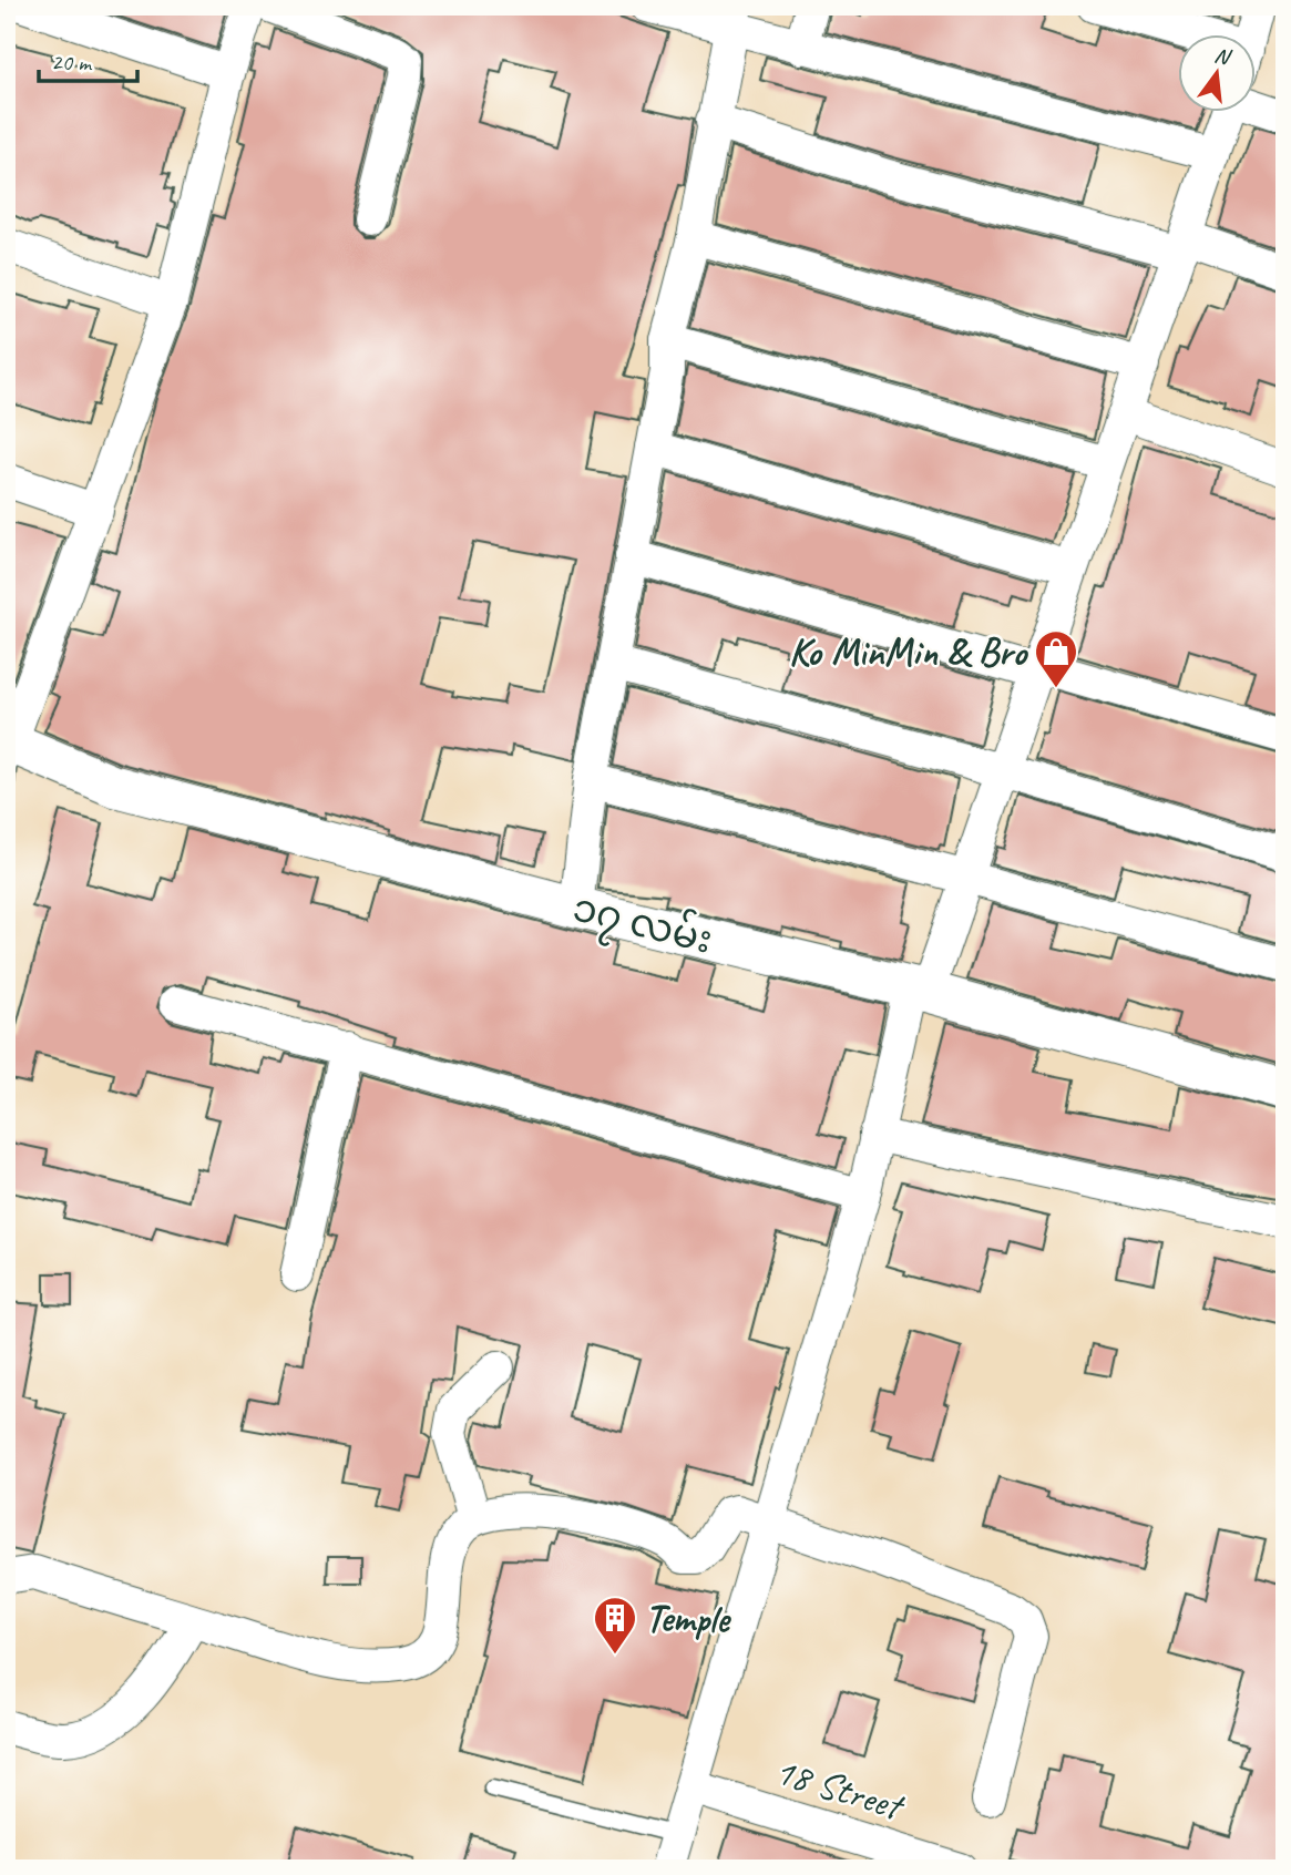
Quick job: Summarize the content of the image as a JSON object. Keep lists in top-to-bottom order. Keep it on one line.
{"streets":{"street":["၁၇ လမ်း","18 Street"]},"places":{"shop":["Ko MinMin & Bro"],"building":["Temple"]},"scale_bar":"20 m","north":"top"}
